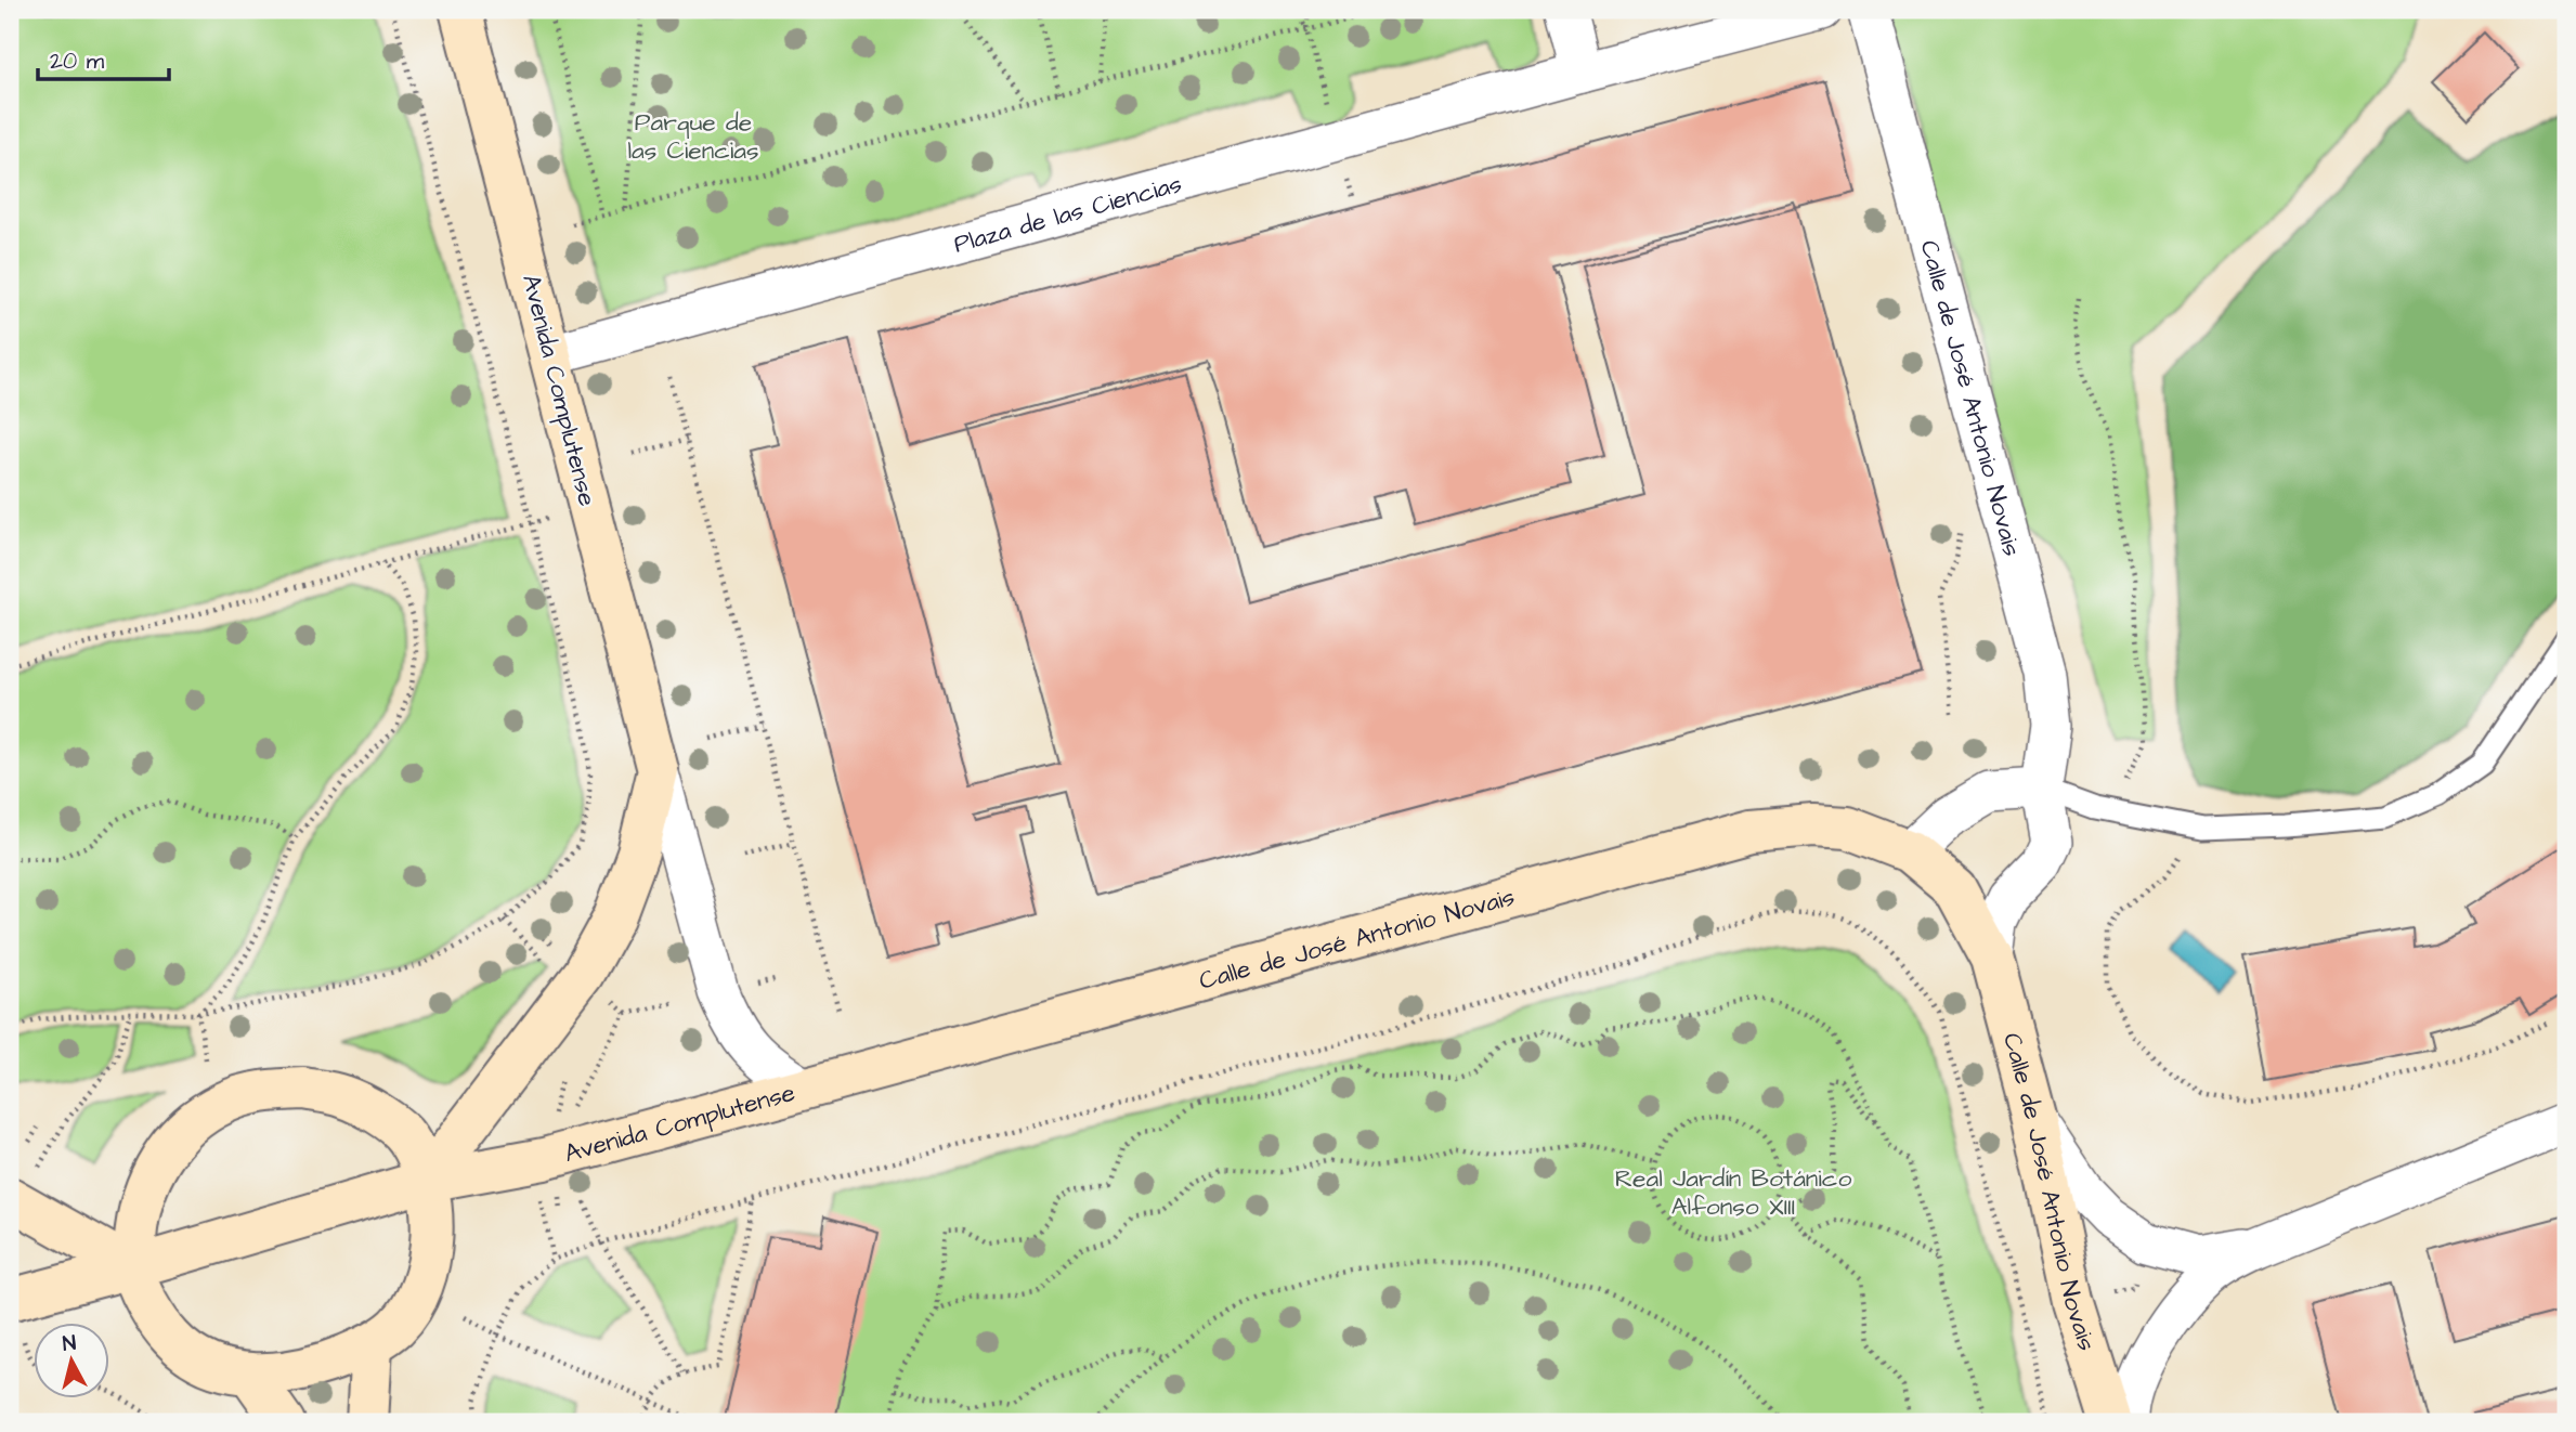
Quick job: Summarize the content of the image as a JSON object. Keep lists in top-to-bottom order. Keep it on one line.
{"streets":{"street":["Plaza de las Ciencias","Avenida Complutense","Calle de José Antonio Novais"]},"crossings":[["Plaza de las Ciencias","Avenida Complutense"],["Avenida Complutense","Calle de José Antonio Novais"]],"parks":["Parque de las Ciencias","Real Jardín Botánico Alfonso XIII"],"scale_bar":"20 m","north":"top"}
